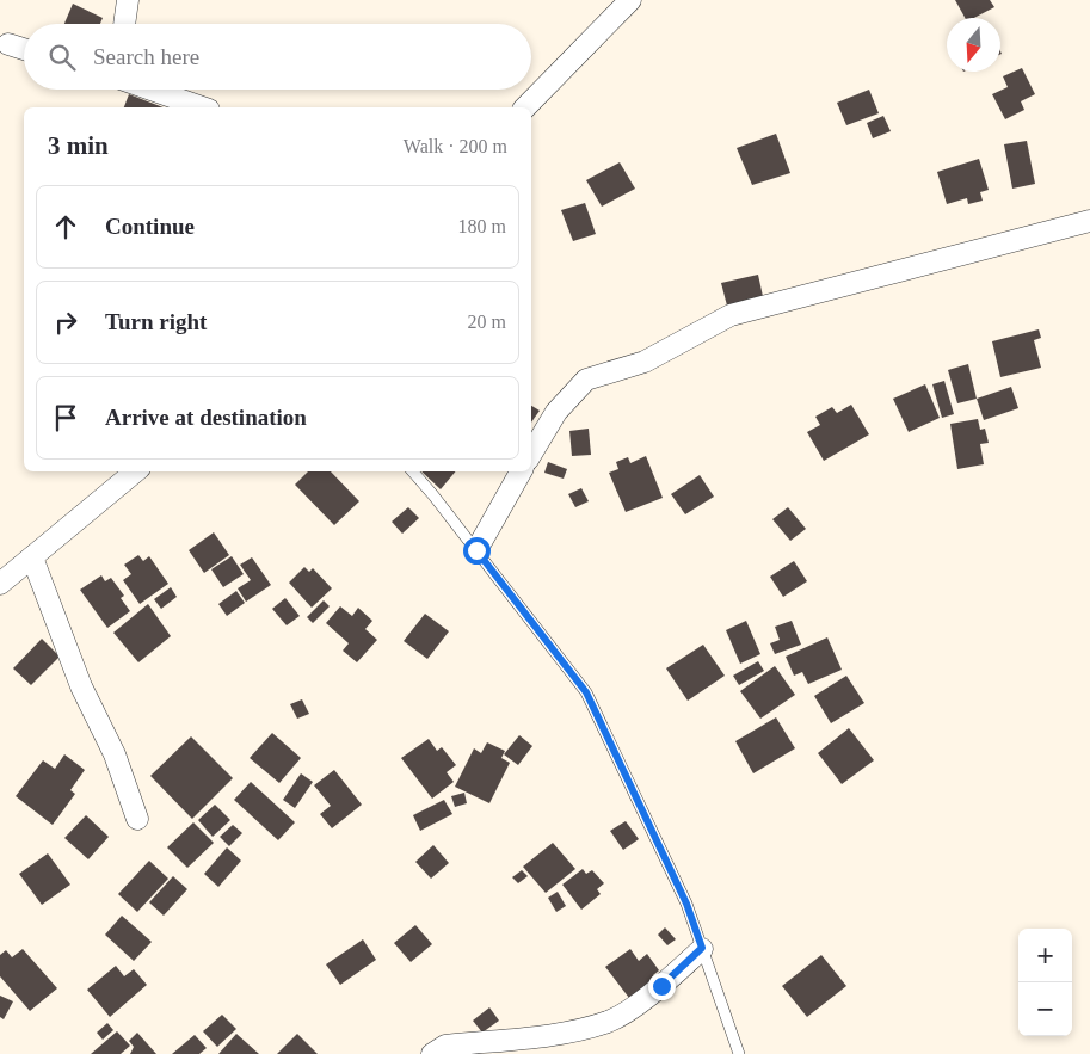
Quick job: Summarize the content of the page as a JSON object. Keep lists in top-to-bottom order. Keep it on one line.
{"north":"bottom","page":{"search":"Search here","heading":["3 min","Walk · 200 m"],"list":[["Continue","180 m"],["Turn right","20 m"],"Arrive at destination"],"map_buttons":["+","−"]}}
